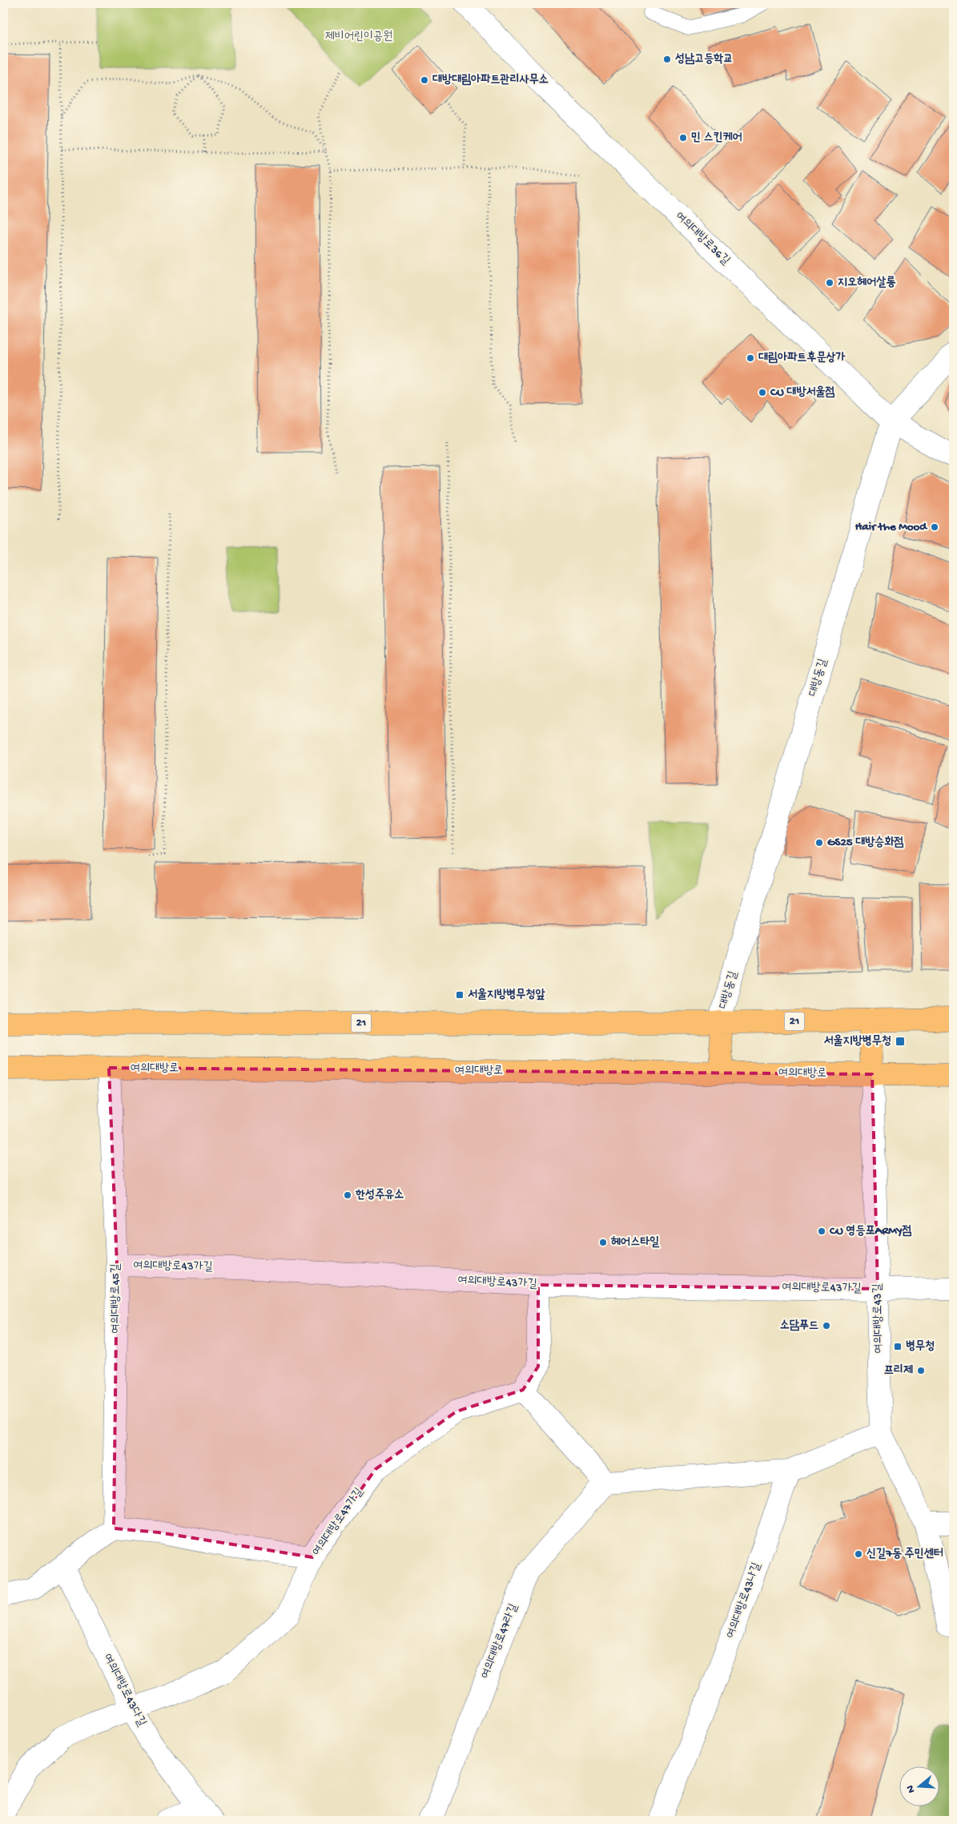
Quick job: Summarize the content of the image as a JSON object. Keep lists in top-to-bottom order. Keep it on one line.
{"streets":{"main road":["21","여의대방로"],"street":["여의대방로36길","대방동길","여의대방로43가길","여의대방로45길","여의대방로43길","여의대방로47가길","여의대방로43나길","여의대방로47라길","여의대방로43다길"]},"crossings":[["여의대방로36길","대방동길"],["대방동길","21"],["여의대방로","여의대방로45길"],["여의대방로","여의대방로43길"],["여의대방로43가길","여의대방로45길"],["여의대방로43가길","여의대방로43길"],["여의대방로47가길","여의대방로43다길"]],"parks":["제비어린이공원"],"places":{"other":["성남고등학교","대방대림아파트관리사무소","민 스킨케어","지오헤어살롱","대림아파트후문상가","CU 대방서울점","Hair the Mood","GS25 대방승화점","한성주유소","CU 영등포ARMY점","헤어스타일","소담푸드","프리제","신길7동 주민센터"],"transit":["서울지방병무청앞","서울지방병무청","병무청"]},"north":"left"}
